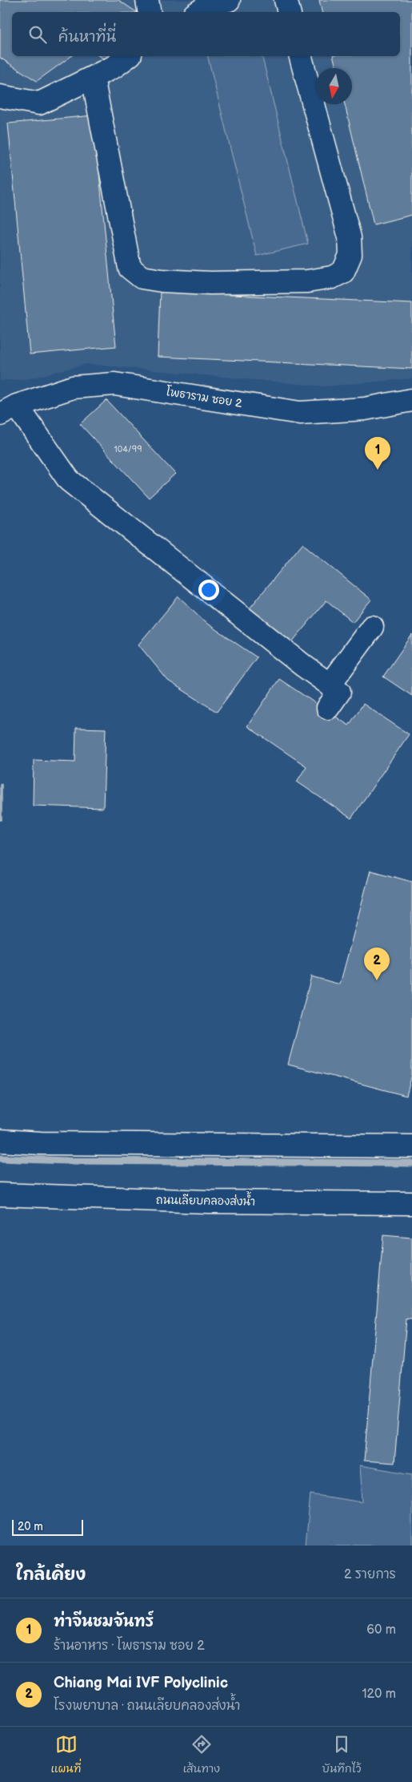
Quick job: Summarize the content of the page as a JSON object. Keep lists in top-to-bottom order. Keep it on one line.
{"streets":{"street":["โพธาราม ซอย 2","ถนนเลียบคลองส่งน้ำ"]},"house_numbers":["104/99"],"scale_bar":"20 m","north":"bottom","page":{"search":"ค้นหาที่นี่","pins":["1","2"],"scale":"20 m","heading":["ใกล้เคียง","2 รายการ"],"list":[{"mark":"1","name":"ท่าจีนชมจันทร์","note":"ร้านอาหาร · โพธาราม ซอย 2","value":"60 m"},{"mark":"2","name":"Chiang Mai IVF Polyclinic","note":"โรงพยาบาล · ถนนเลียบคลองส่งน้ำ","value":"120 m"}],"nav":["แผนที่","เส้นทาง","บันทึกไว้"]}}
